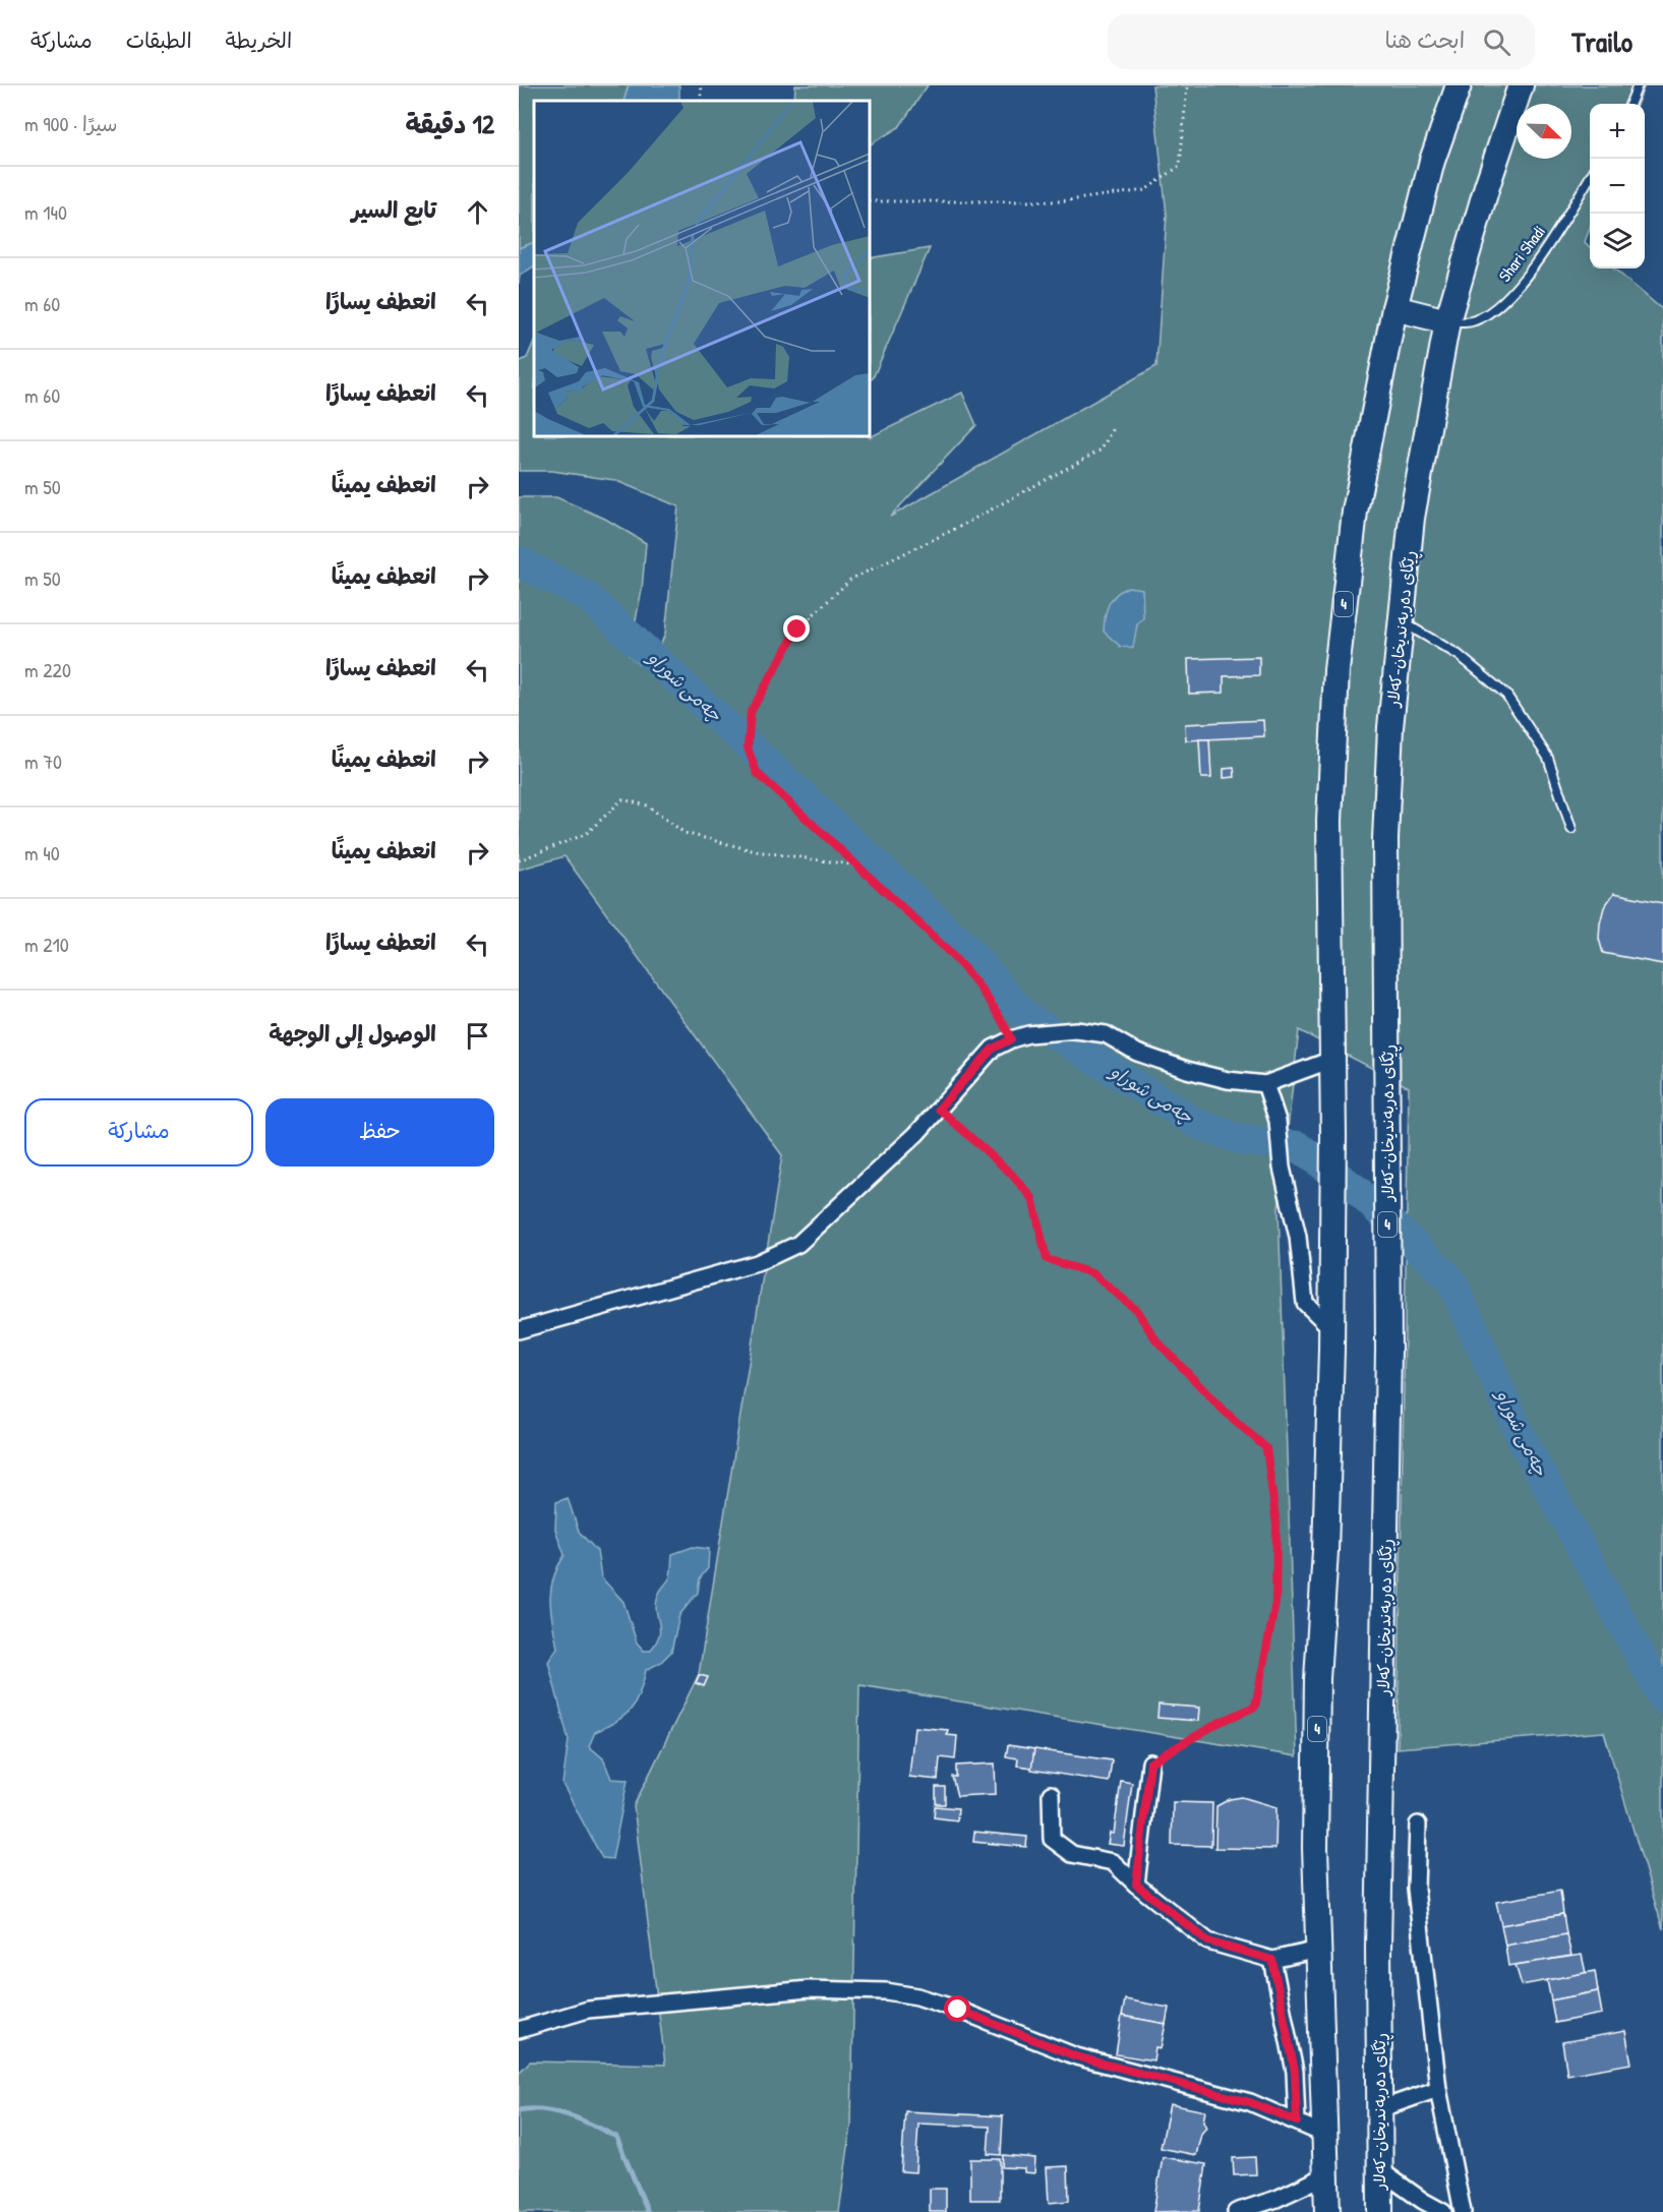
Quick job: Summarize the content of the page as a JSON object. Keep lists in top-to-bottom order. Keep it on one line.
{"streets":{"highway":["4","ڕێگای دەربەندیخان-کەلار"],"lane":["Shari Shadi"]},"crossings":[["Shari Shadi","ڕێگای دەربەندیخان-کەلار"]],"water":["چەمی شوراو"],"north":"bottom right","page":{"header":"Trailo","search":"ابحث هنا","nav":["الخريطة","الطبقات","مشاركة"],"heading":["12 دقيقة","سيرًا · 900 m"],"map_buttons":["+","−"],"list":[["تابع السير","140 m"],["انعطف يسارًا","60 m"],["انعطف يسارًا","60 m"],["انعطف يمينًا","50 m"],["انعطف يمينًا","50 m"],["انعطف يسارًا","220 m"],["انعطف يمينًا","70 m"],["انعطف يمينًا","40 m"],["انعطف يسارًا","210 m"],"الوصول إلى الوجهة"],"buttons":["حفظ","مشاركة"]}}
